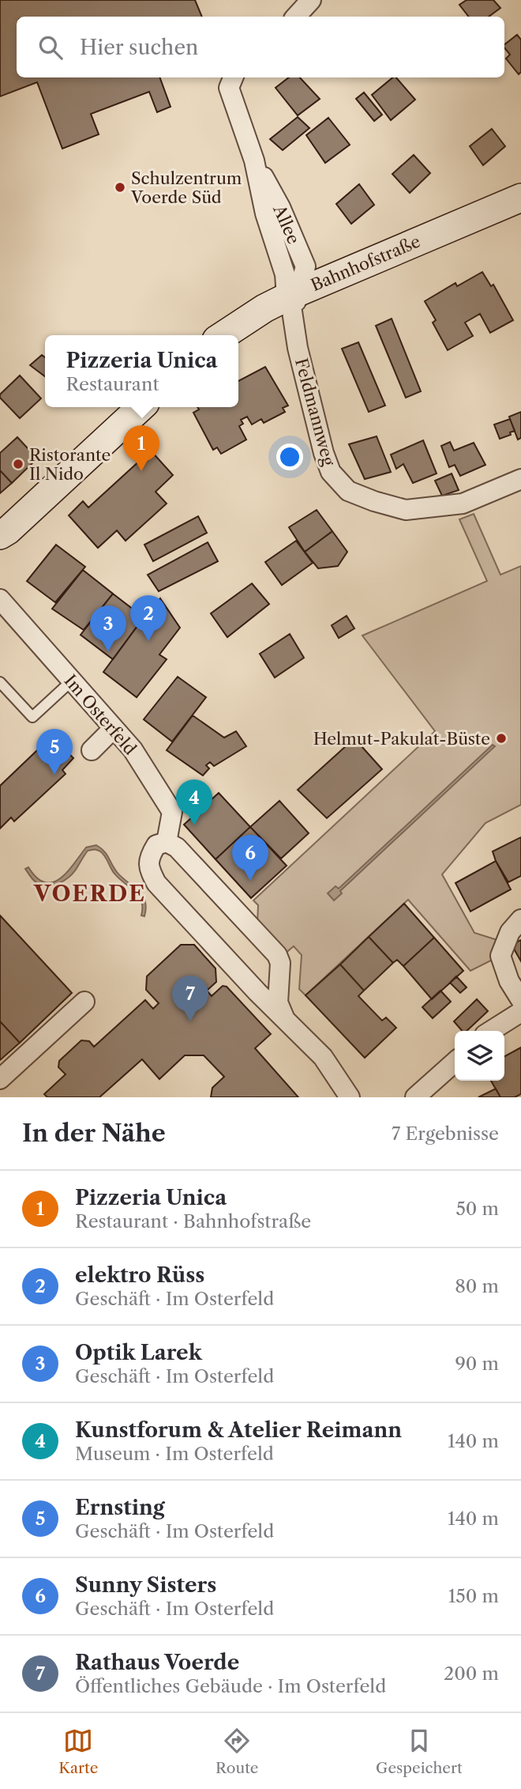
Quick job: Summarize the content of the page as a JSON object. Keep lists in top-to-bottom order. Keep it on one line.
{"streets":{"street":["Allee","Bahnhofstraße","Feldmannweg","Im Osterfeld"]},"crossings":[["Allee","Bahnhofstraße"],["Allee","Feldmannweg"],["Bahnhofstraße","Feldmannweg"]],"districts":["VOERDE"],"places":["Schulzentrum Voerde Süd","Ristorante Il Nido","Helmut-Pakulat-Büste"],"page":{"search":"Hier suchen","popup":["Pizzeria Unica","Restaurant"],"pins":["1","2","3","5","4","6","7"],"heading":["In der Nähe","7 Ergebnisse"],"list":[{"mark":"1","name":"Pizzeria Unica","note":"Restaurant · Bahnhofstraße","value":"50 m"},{"mark":"2","name":"elektro Rüss","note":"Geschäft · Im Osterfeld","value":"80 m"},{"mark":"3","name":"Optik Larek","note":"Geschäft · Im Osterfeld","value":"90 m"},{"mark":"4","name":"Kunstforum & Atelier Reimann","note":"Museum · Im Osterfeld","value":"140 m"},{"mark":"5","name":"Ernsting","note":"Geschäft · Im Osterfeld","value":"140 m"},{"mark":"6","name":"Sunny Sisters","note":"Geschäft · Im Osterfeld","value":"150 m"},{"mark":"7","name":"Rathaus Voerde","note":"Öffentliches Gebäude · Im Osterfeld","value":"200 m"}],"nav":["Karte","Route","Gespeichert"]}}
